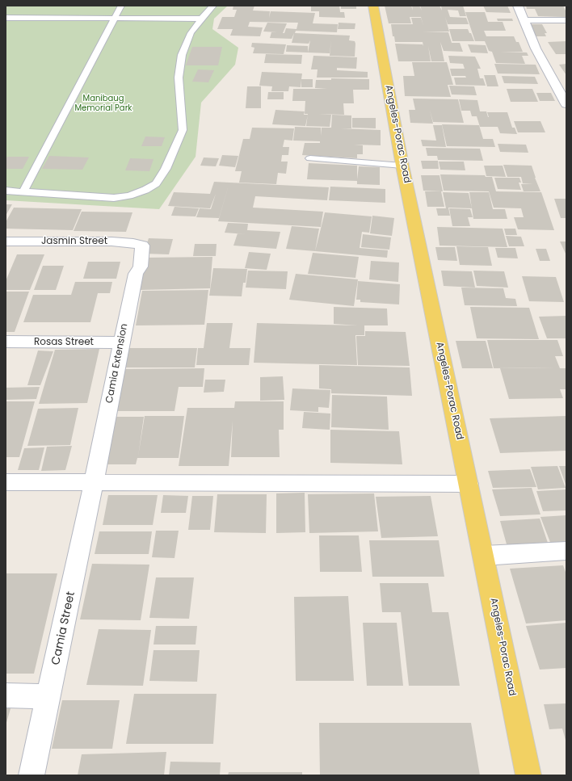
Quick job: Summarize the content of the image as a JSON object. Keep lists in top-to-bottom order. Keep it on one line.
{"streets":{"main road":["Angeles-Porac Road"],"street":["Jasmin Street","Rosas Street","Camia Extension","Camia Street"]},"crossings":[["Jasmin Street","Camia Extension"],["Rosas Street","Camia Extension"],["Camia Extension","Camia Street"]],"parks":["Manibaug Memorial Park"]}
